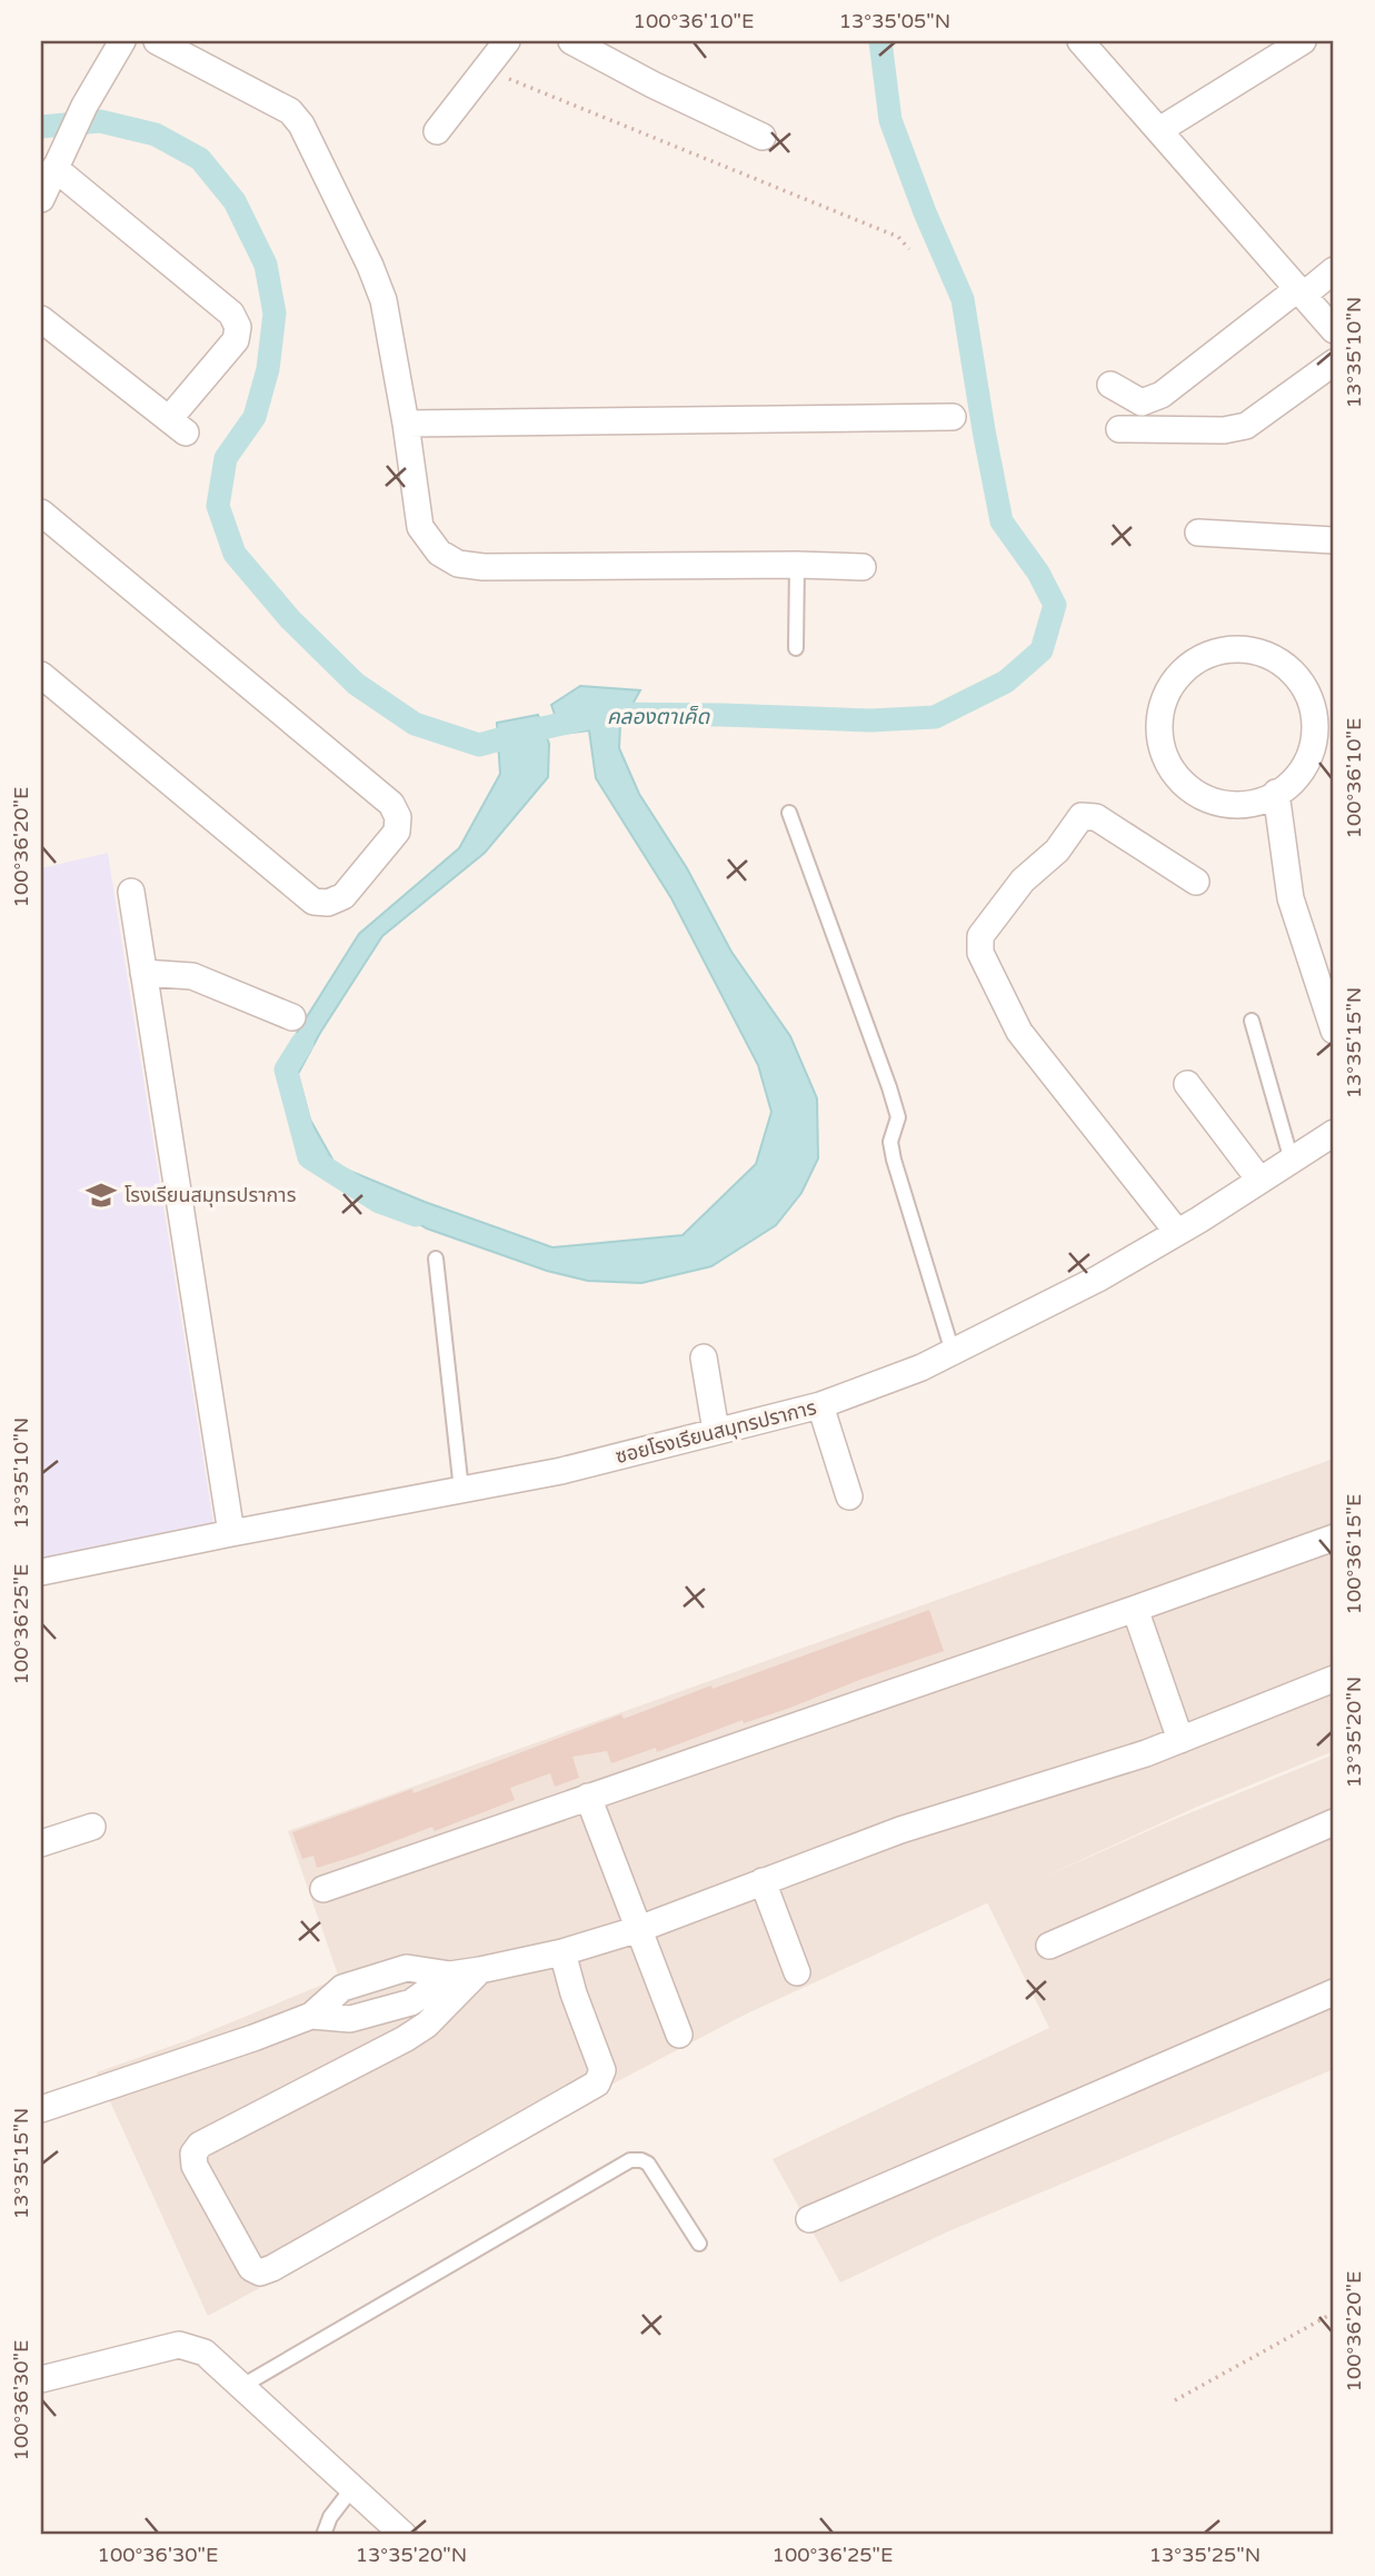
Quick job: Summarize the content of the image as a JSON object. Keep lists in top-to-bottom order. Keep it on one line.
{"streets":{"street":["ซอยโรงเรียนสมุทรปราการ"]},"water":["คลองตาเค็ด"],"places":{"school or university":["โรงเรียนสมุทรปราการ"]},"coordinates":["100°36'10\"E","13°35'05\"N","13°35'10\"N","100°36'20\"E","13°35'15\"N","100°36'15\"E","100°36'25\"E","13°35'20\"N","100°36'30\"E","13°35'25\"N"]}
